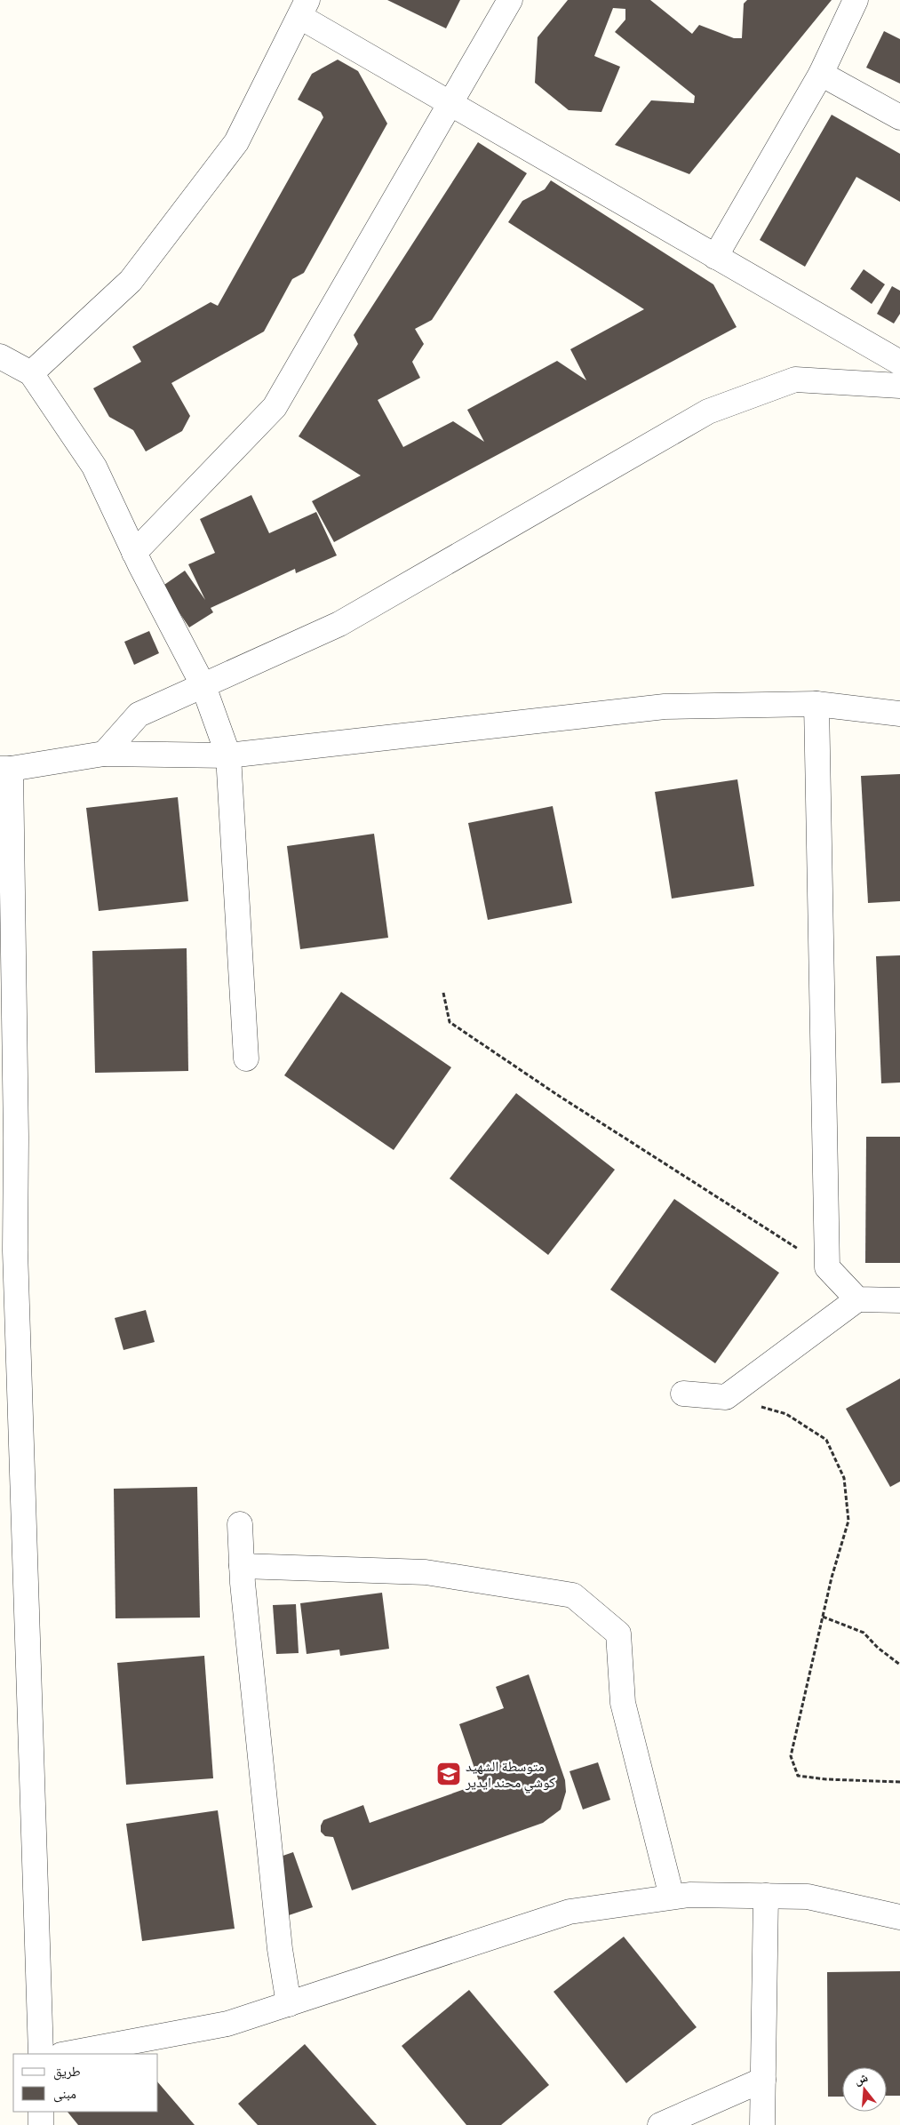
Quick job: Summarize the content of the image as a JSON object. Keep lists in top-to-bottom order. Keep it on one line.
{"places":{"school or university":["متوسطة الشهيد كوشي محند ايدير"]},"legend":["طريق","مبنى"],"north":"top"}
